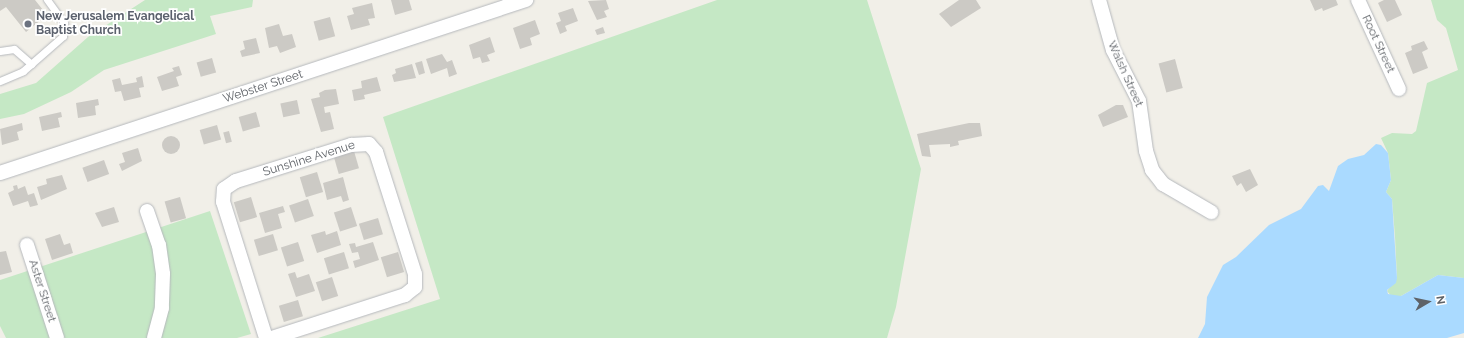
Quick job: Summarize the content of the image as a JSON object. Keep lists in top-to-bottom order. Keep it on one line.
{"streets":{"street":["Root Street","Walsh Street","Webster Street","Sunshine Avenue","Aster Street"]},"places":["New Jerusalem Evangelical Baptist Church"],"north":"right"}
